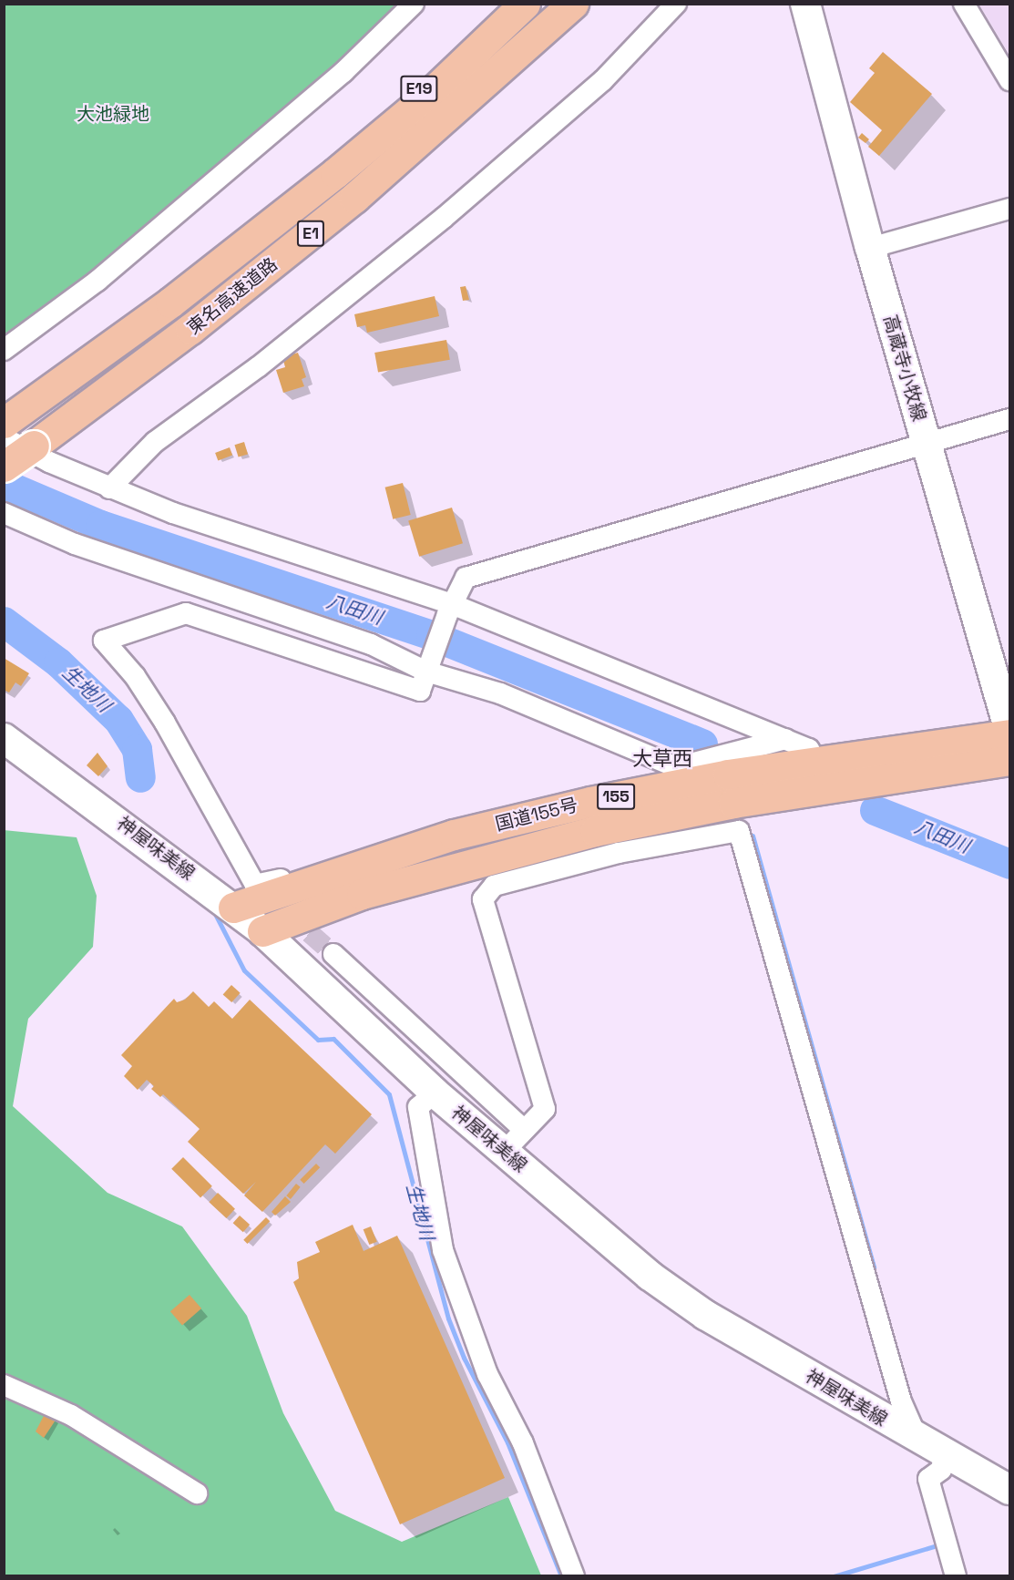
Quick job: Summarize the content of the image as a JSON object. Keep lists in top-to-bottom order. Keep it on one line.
{"streets":{"highway":["E19","E1","東名高速道路","155","国道155号"],"main road":["高蔵寺小牧線","神屋味美線"]},"crossings":[["E19","東名高速道路"],["高蔵寺小牧線","国道155号"],["国道155号","神屋味美線"]],"districts":["大草西"],"water":["八田川","生地川"],"parks":["大池緑地"]}
